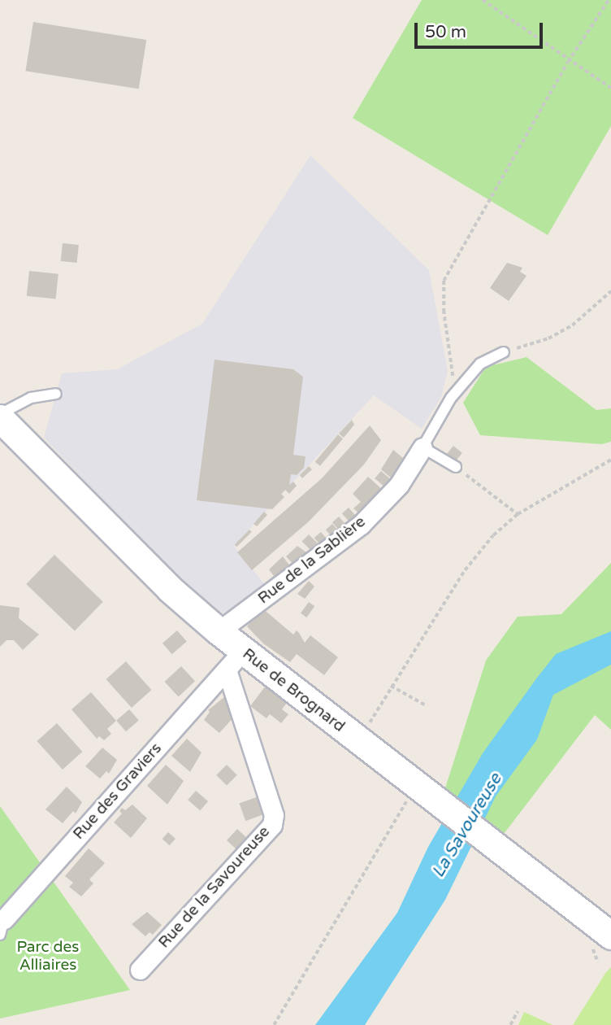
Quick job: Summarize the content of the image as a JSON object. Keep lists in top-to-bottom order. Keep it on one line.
{"streets":{"street":["Rue de la Sablière","Rue de Brognard","Rue des Graviers","Rue de la Savoureuse"]},"crossings":[["Rue de la Sablière","Rue de Brognard"],["Rue de Brognard","Rue des Graviers"],["Rue de Brognard","Rue de la Savoureuse"],["Rue des Graviers","Rue de la Savoureuse"]],"water":["La Savoureuse"],"parks":["Parc des Alliaires"],"scale_bar":"50 m"}
